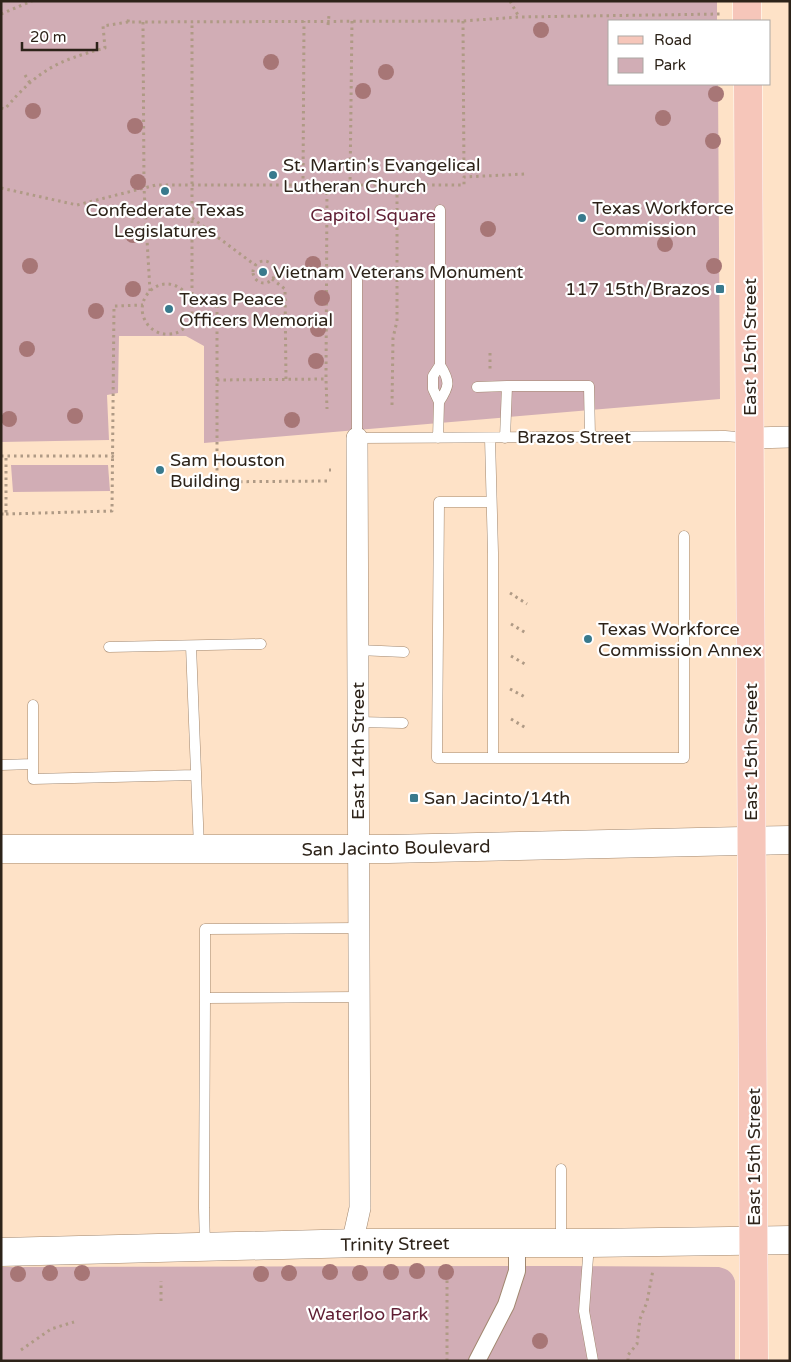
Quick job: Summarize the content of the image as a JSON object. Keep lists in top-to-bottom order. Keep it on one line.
{"streets":{"main road":["East 15th Street","San Jacinto Boulevard","Trinity Street"],"street":["Brazos Street","East 14th Street"]},"crossings":[["East 15th Street","Brazos Street"],["East 15th Street","San Jacinto Boulevard"],["East 15th Street","Trinity Street"],["Brazos Street","East 14th Street"],["East 14th Street","San Jacinto Boulevard"],["East 14th Street","Trinity Street"]],"parks":["Capitol Square","Waterloo Park"],"places":{"other":["St. Martin's Evangelical Lutheran Church","Confederate Texas Legislatures","Texas Workforce Commission","Vietnam Veterans Monument","Texas Peace Officers Memorial","Sam Houston Building","Texas Workforce Commission Annex"],"transit":["117 15th/Brazos","San Jacinto/14th"]},"legend":["Road","Park"],"scale_bar":"20 m"}
